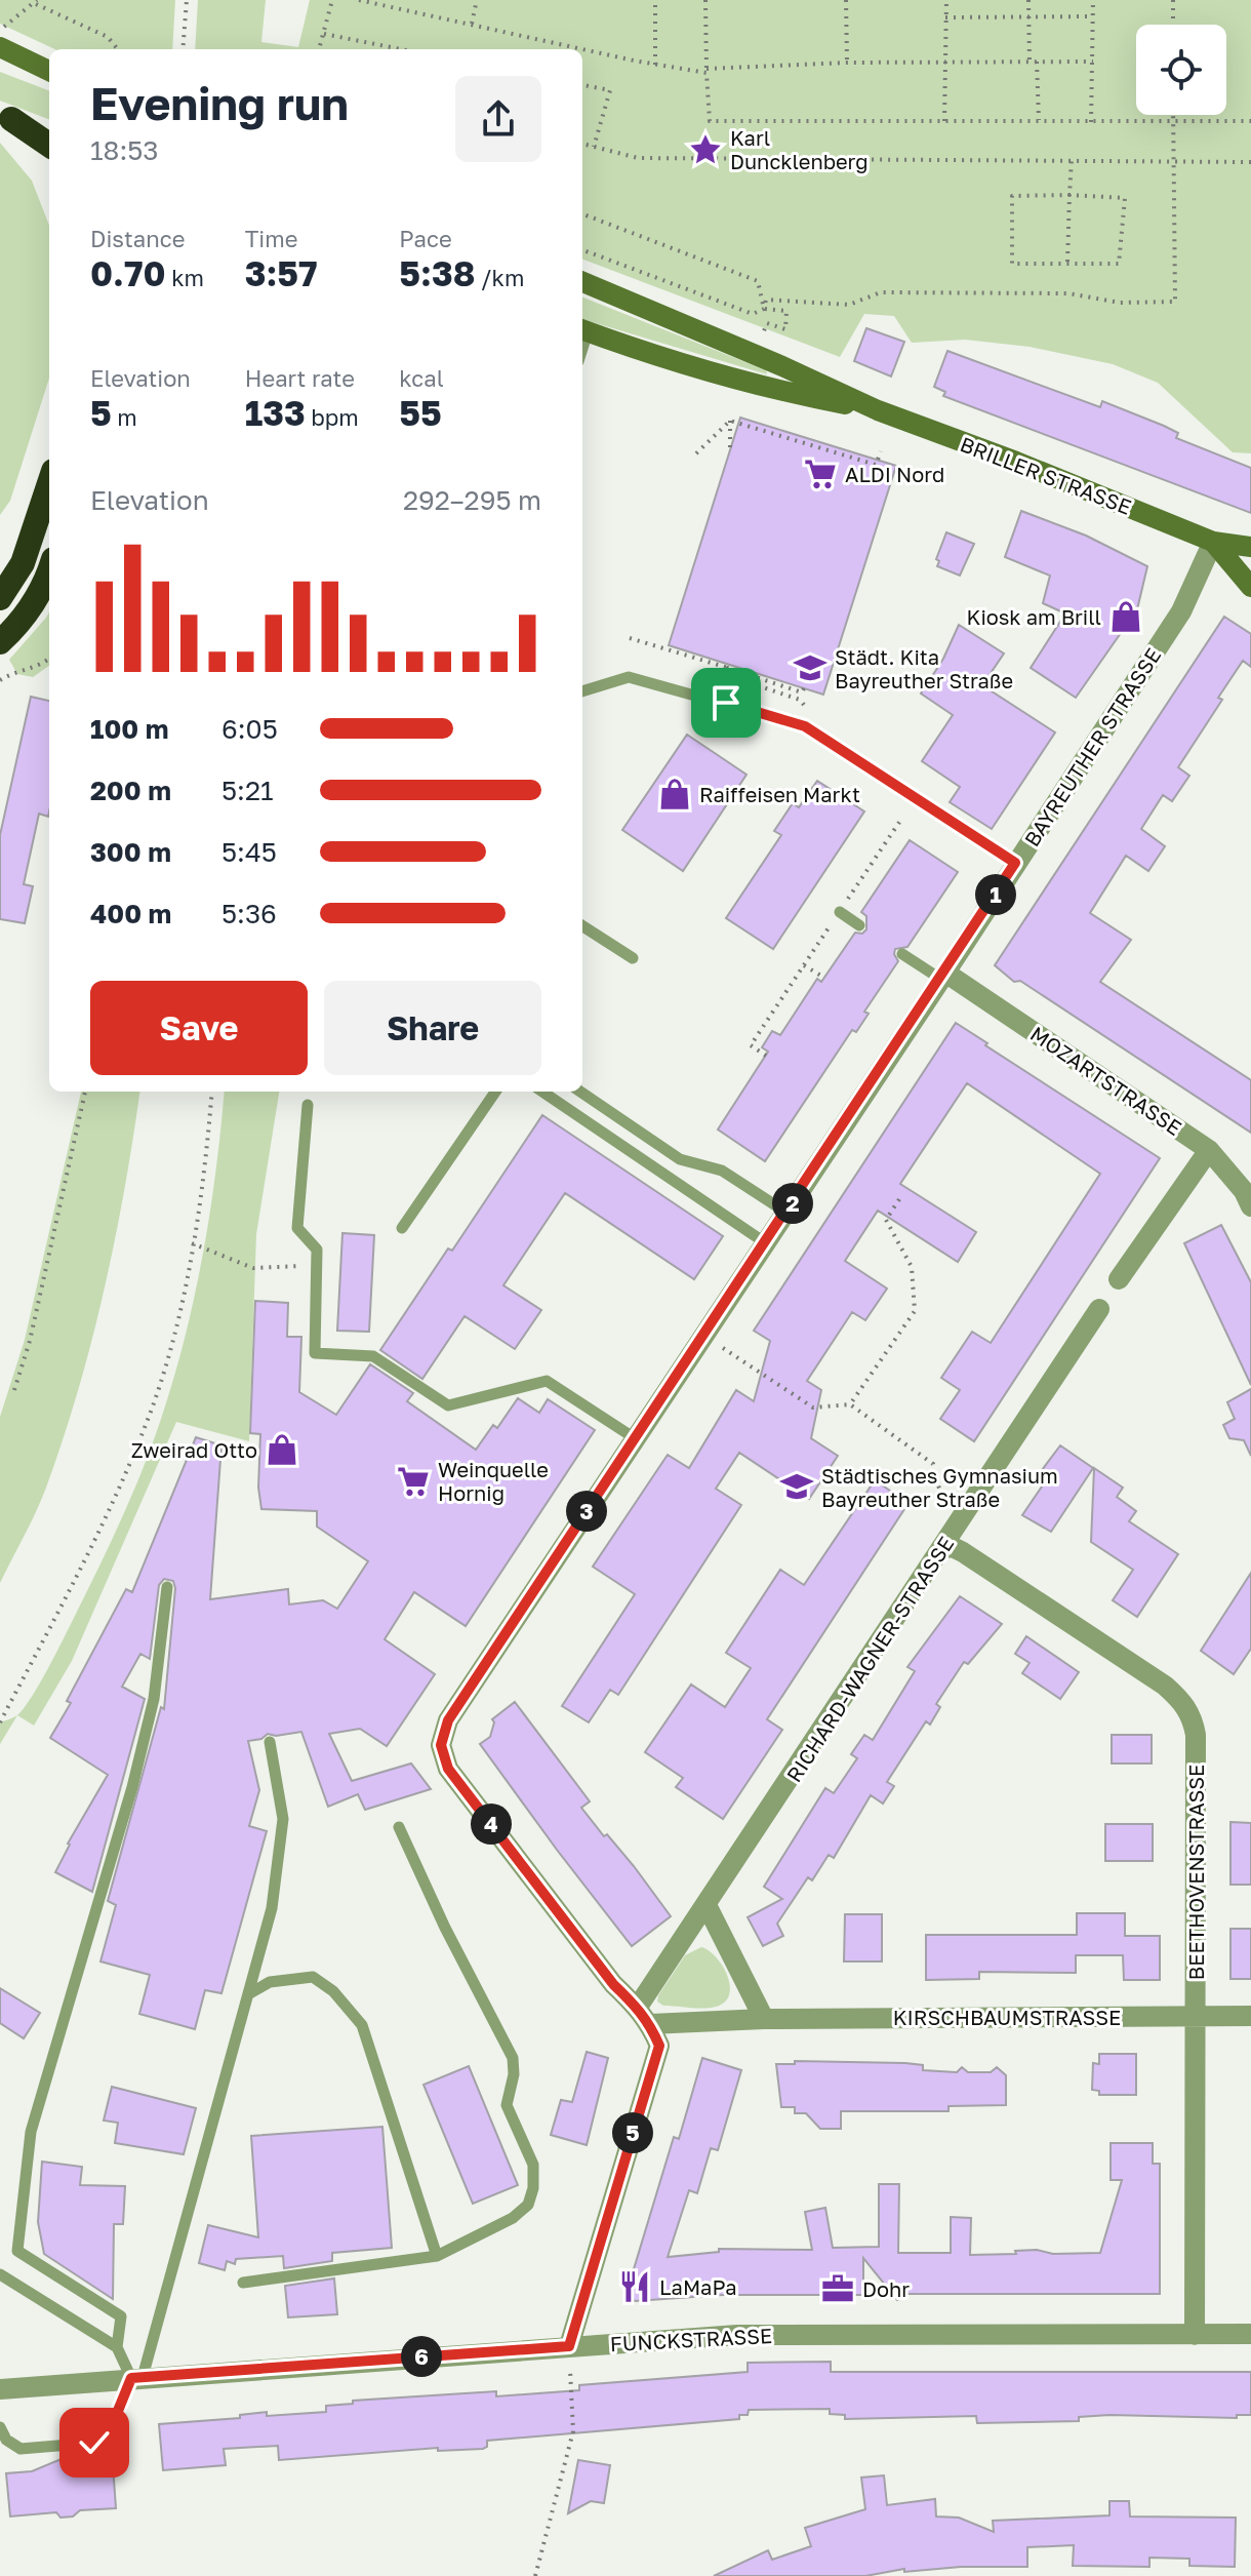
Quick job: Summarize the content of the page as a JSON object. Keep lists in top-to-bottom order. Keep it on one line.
{"streets":{"main road":["BRILLER STRASSE"],"street":["BAYREUTHER STRASSE","MOZARTSTRASSE","RICHARD-WAGNER-STRASSE","BEETHOVENSTRASSE","KIRSCHBAUMSTRASSE","FUNCKSTRASSE"]},"crossings":[["BRILLER STRASSE","BAYREUTHER STRASSE"],["BAYREUTHER STRASSE","MOZARTSTRASSE"],["BAYREUTHER STRASSE","RICHARD-WAGNER-STRASSE"],["BAYREUTHER STRASSE","KIRSCHBAUMSTRASSE"],["RICHARD-WAGNER-STRASSE","BEETHOVENSTRASSE"],["RICHARD-WAGNER-STRASSE","KIRSCHBAUMSTRASSE"],["BEETHOVENSTRASSE","KIRSCHBAUMSTRASSE"],["BEETHOVENSTRASSE","FUNCKSTRASSE"]],"places":{"place":["Karl Duncklenberg"],"supermarket":["ALDI Nord","Weinquelle Hornig"],"shop":["Kiosk am Brill","Raiffeisen Markt","Zweirad Otto"],"school or university":["Städt. Kita Bayreuther Straße","Städtisches Gymnasium Bayreuther Straße"],"restaurant":["LaMaPa"],"office":["Dohr"]},"page":{"heading":["Evening run","18:53"],"stats":[["Distance","0.70 km"],["Time","3:57"],["Pace","5:38 /km"],["Elevation","5 m"],["Heart rate","133 bpm"],["kcal","55"]],"chart":["Elevation","292–295 m"],"list":[{"name":"100 m","note":"6:05"},{"name":"200 m","note":"5:21"},{"name":"300 m","note":"5:45"},{"name":"400 m","note":"5:36"}],"pins":["1","2","3","4","5","6"],"buttons":["Save","Share"]}}
